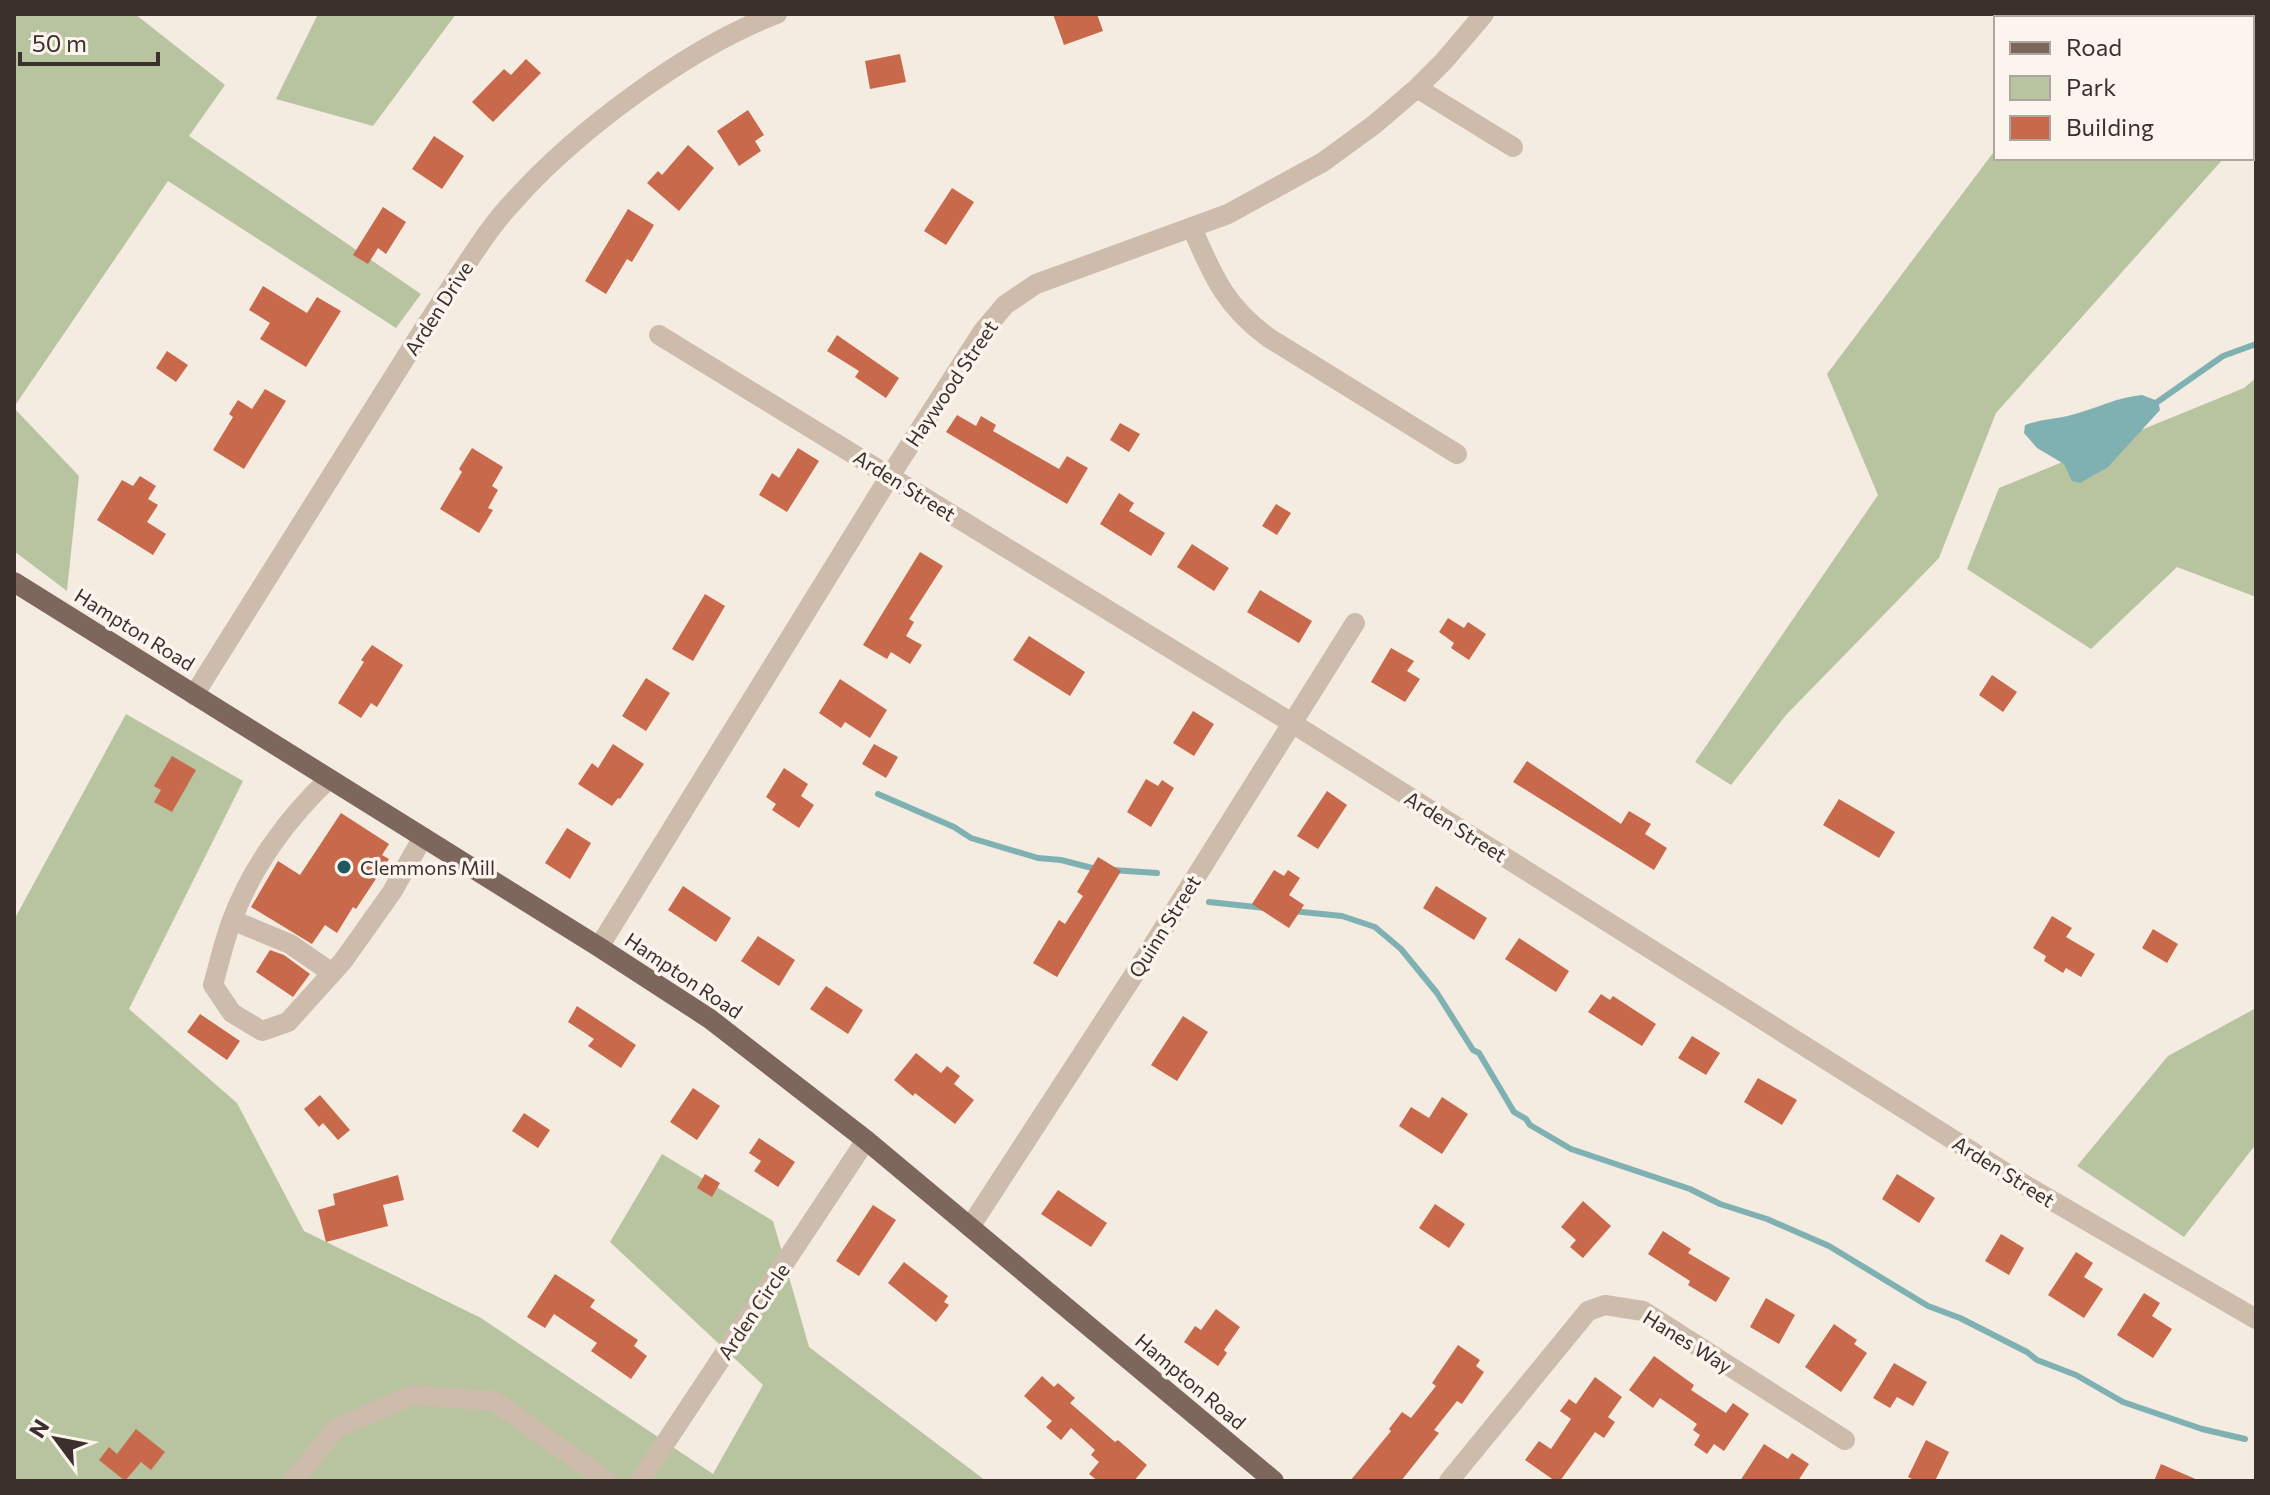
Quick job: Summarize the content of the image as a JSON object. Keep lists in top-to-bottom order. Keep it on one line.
{"streets":{"main road":["Hampton Road"],"street":["Arden Drive","Haywood Street","Arden Street","Quinn Street","Arden Circle","Hanes Way"]},"crossings":[["Arden Drive","Hampton Road"],["Haywood Street","Arden Street"],["Haywood Street","Hampton Road"],["Arden Street","Quinn Street"],["Hampton Road","Quinn Street"],["Hampton Road","Arden Circle"]],"places":["Clemmons Mill"],"legend":["Road","Park","Building"],"scale_bar":"50 m","north":"top left"}
